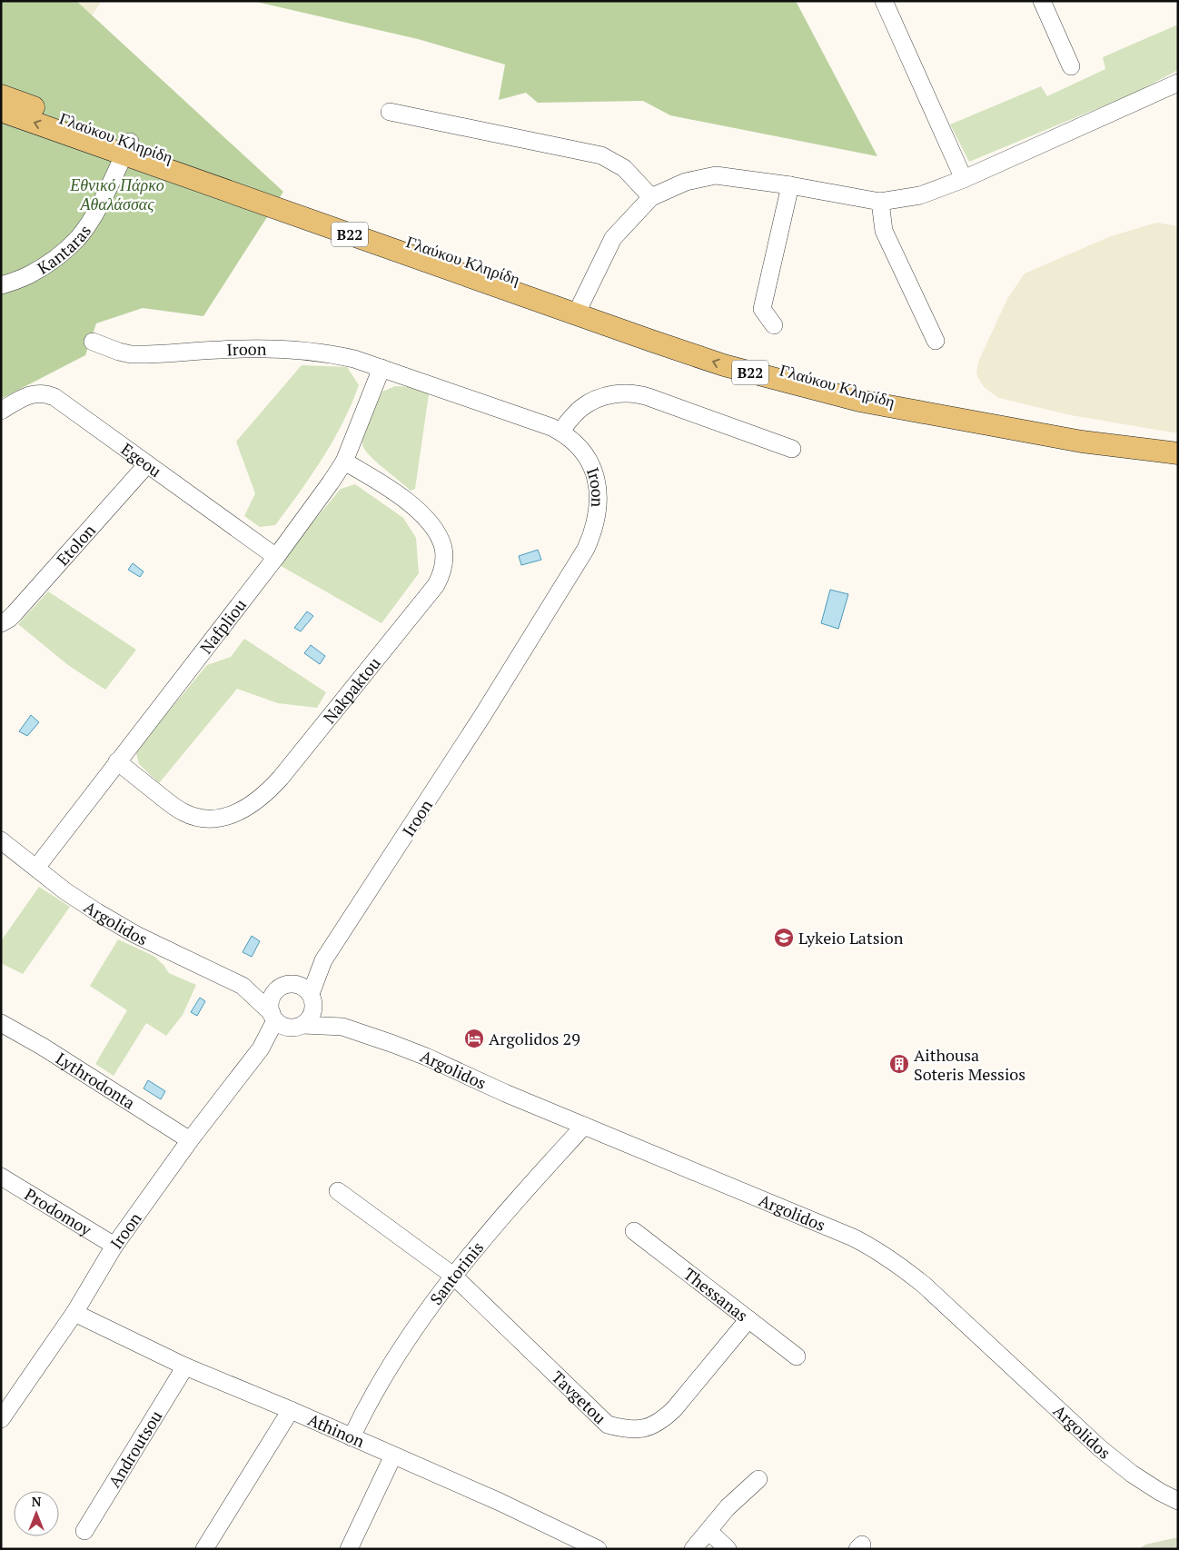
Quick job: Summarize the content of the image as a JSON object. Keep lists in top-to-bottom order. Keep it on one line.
{"streets":{"main road":["Γλαύκου Κληρίδη","B22"],"street":["Kantaras","Iroon","Egeou","Etolon","Nafpliou","Nakpaktou","Argolidos","Lythrodonta","Prodomoy","Santorinis","Thessanas","Tavgetou","Athinon","Androutsou"]},"crossings":[["Γλαύκου Κληρίδη","Kantaras"],["Iroon","Nafpliou"],["Iroon","Argolidos"],["Iroon","Lythrodonta"],["Iroon","Prodomoy"],["Iroon","Athinon"],["Egeou","Etolon"],["Egeou","Nafpliou"],["Nafpliou","Nakpaktou"],["Nafpliou","Argolidos"],["Argolidos","Santorinis"],["Santorinis","Tavgetou"],["Santorinis","Athinon"],["Thessanas","Tavgetou"],["Athinon","Androutsou"]],"parks":["Εθνικό Πάρκο Αθαλάσσας"],"places":{"school or university":["Lykeio Latsion"],"hotel":["Argolidos 29"],"building":["Aithousa Soteris Messios"]},"north":"top"}
